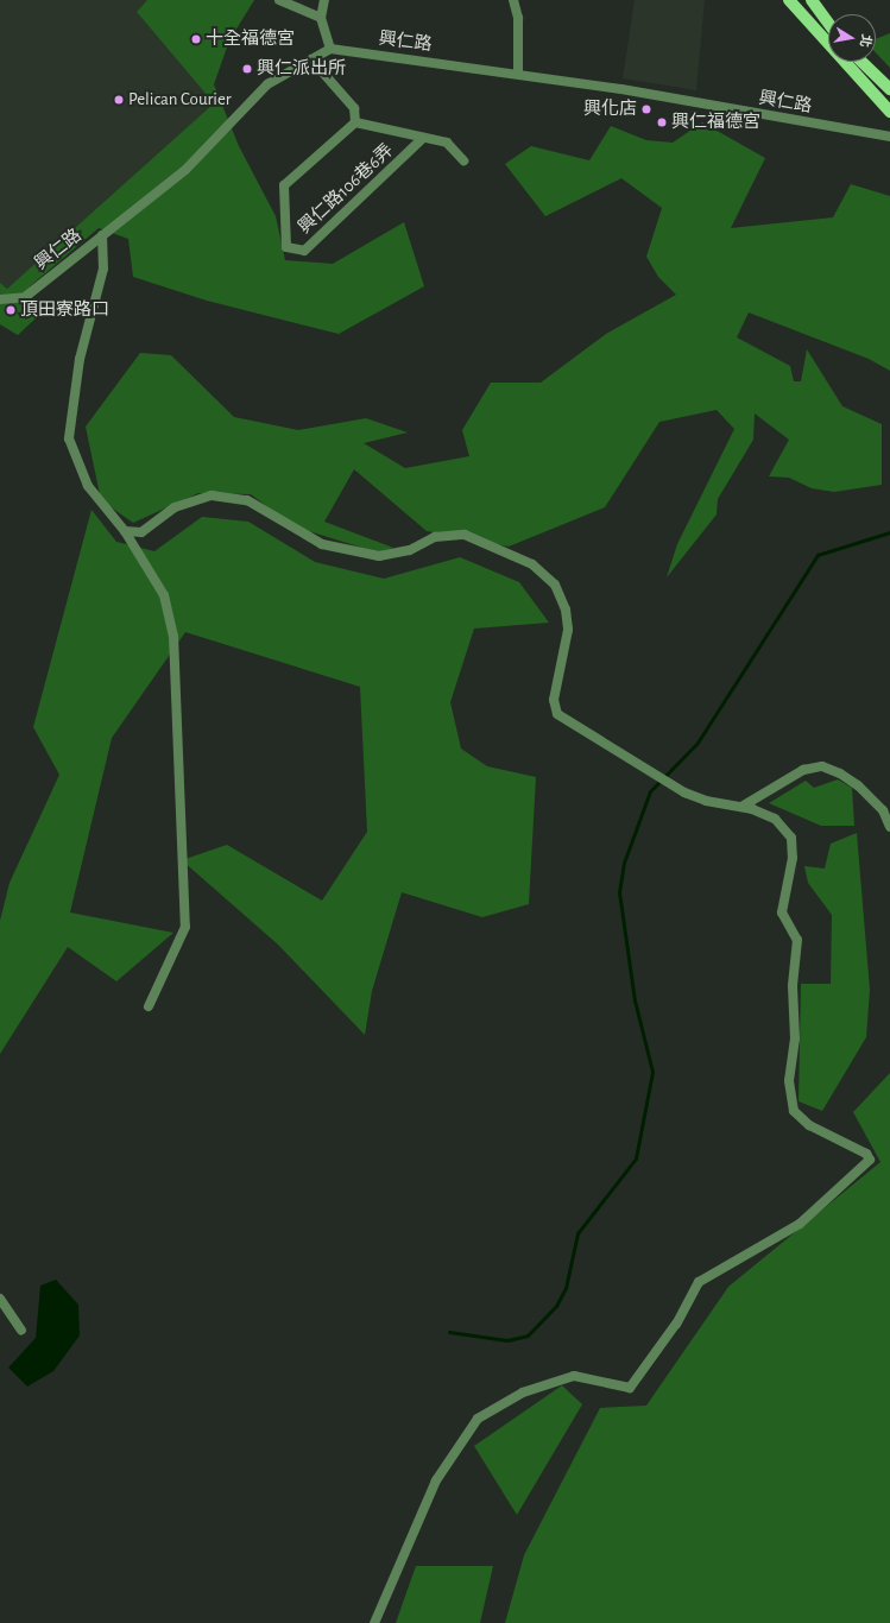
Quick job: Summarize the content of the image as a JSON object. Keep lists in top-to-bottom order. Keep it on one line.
{"streets":{"street":["興仁路","興仁路106巷6弄"]},"places":["十全福德宮","興仁派出所","Pelican Courier","興化店","興仁福德宮","頂田寮路口"],"north":"right"}
